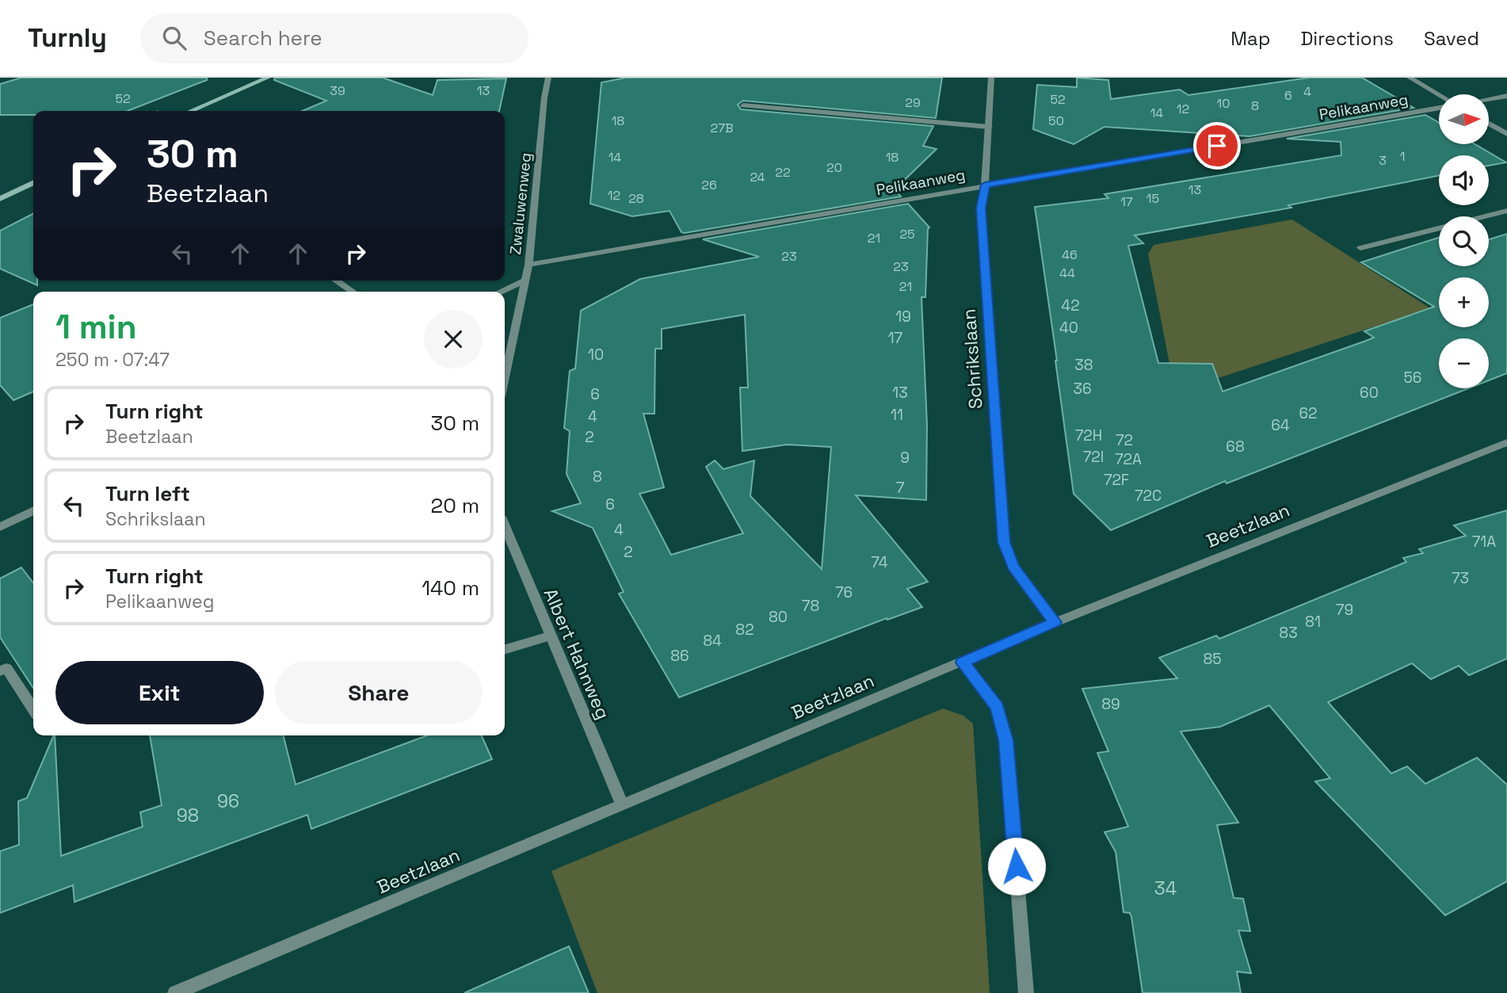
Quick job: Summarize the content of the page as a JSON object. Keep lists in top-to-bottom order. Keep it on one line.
{"streets":{"street":["Pelikaanweg","Zwaluwenweg","Schrikslaan","Beetzlaan","Albert Hahnweg"]},"crossings":[["Pelikaanweg","Zwaluwenweg"],["Pelikaanweg","Schrikslaan"],["Schrikslaan","Beetzlaan"],["Beetzlaan","Albert Hahnweg"]],"house_numbers":["39","13","4","6","52","52","29","10","8","12","14","18","50","27B","1","14","18","3","20","22","24","26","13","12","28","15","17","25","21","46","23","23","44","21","42","19","40","17","10","38","56","36","13","60","6","62","11","4","64","72H","2","72","68","72I","9","72A","8","72F","7","72C","6","4","71A","2","74","73","76","78","79","80","81","82","83","84","86","85","89","96","98","34"],"north":"right","page":{"header":"Turnly","search":"Search here","nav":["Map","Directions","Saved"],"map_buttons":["+","−"],"turn":["30 m","Beetzlaan"],"heading":["1 min","250 m · 07:47"],"list":[{"name":"Turn right","note":"Beetzlaan","value":"30 m"},{"name":"Turn left","note":"Schrikslaan","value":"20 m"},{"name":"Turn right","note":"Pelikaanweg","value":"140 m"}],"buttons":["Exit","Share"]}}
